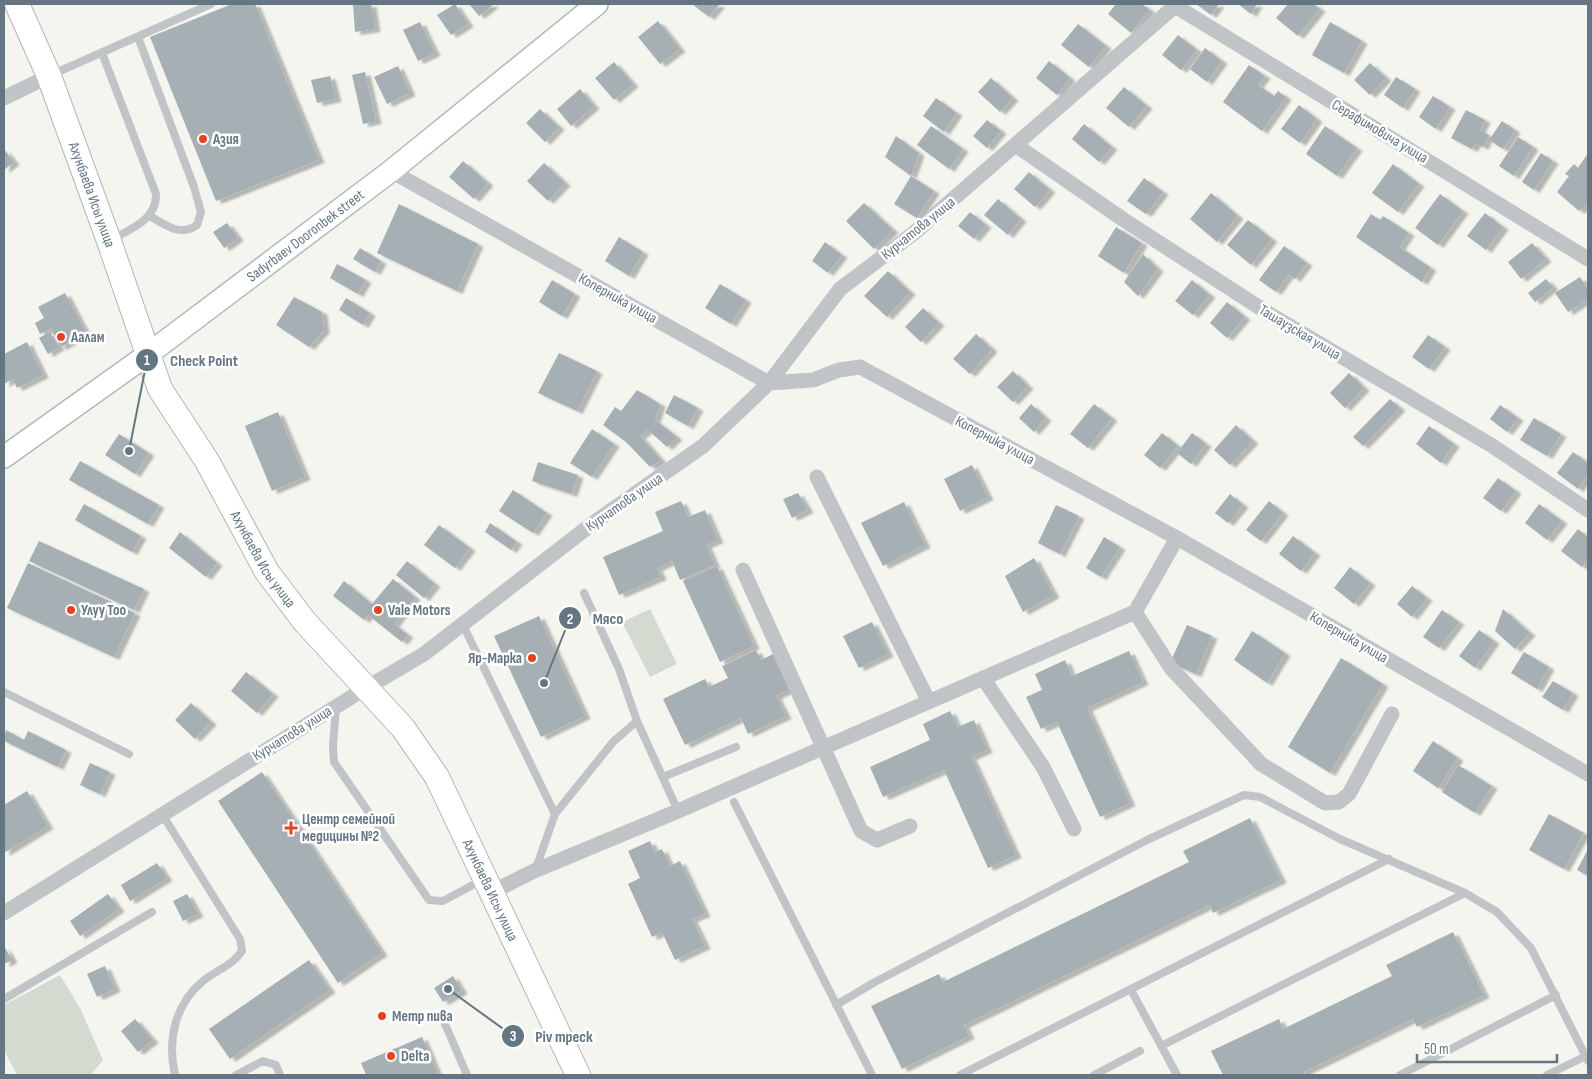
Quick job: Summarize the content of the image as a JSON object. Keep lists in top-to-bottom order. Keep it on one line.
{"streets":{"main road":["Ахунбаева Исы улица","Sadyrbaev Dooronbek street"],"street":["Серафимовича улица","Курчатова улица","Коперника улица","Ташаузская улица"]},"crossings":[["Серафимовича улица","Курчатова улица"],["Ахунбаева Исы улица","Курчатова улица"],["Ахунбаева Исы улица","Sadyrbaev Dooronbek street"],["Курчатова улица","Коперника улица"],["Курчатова улица","Ташаузская улица"],["Sadyrbaev Dooronbek street","Коперника улица"]],"places":{"other":["Азия","Аалам","Check Point","Улуу Тоо","Vale Motors","Яр-Марка","Мясо","Piv треск","Метр пива","Delta"],"health":["Центр семейной медицины №2"]},"scale_bar":"50 m"}
